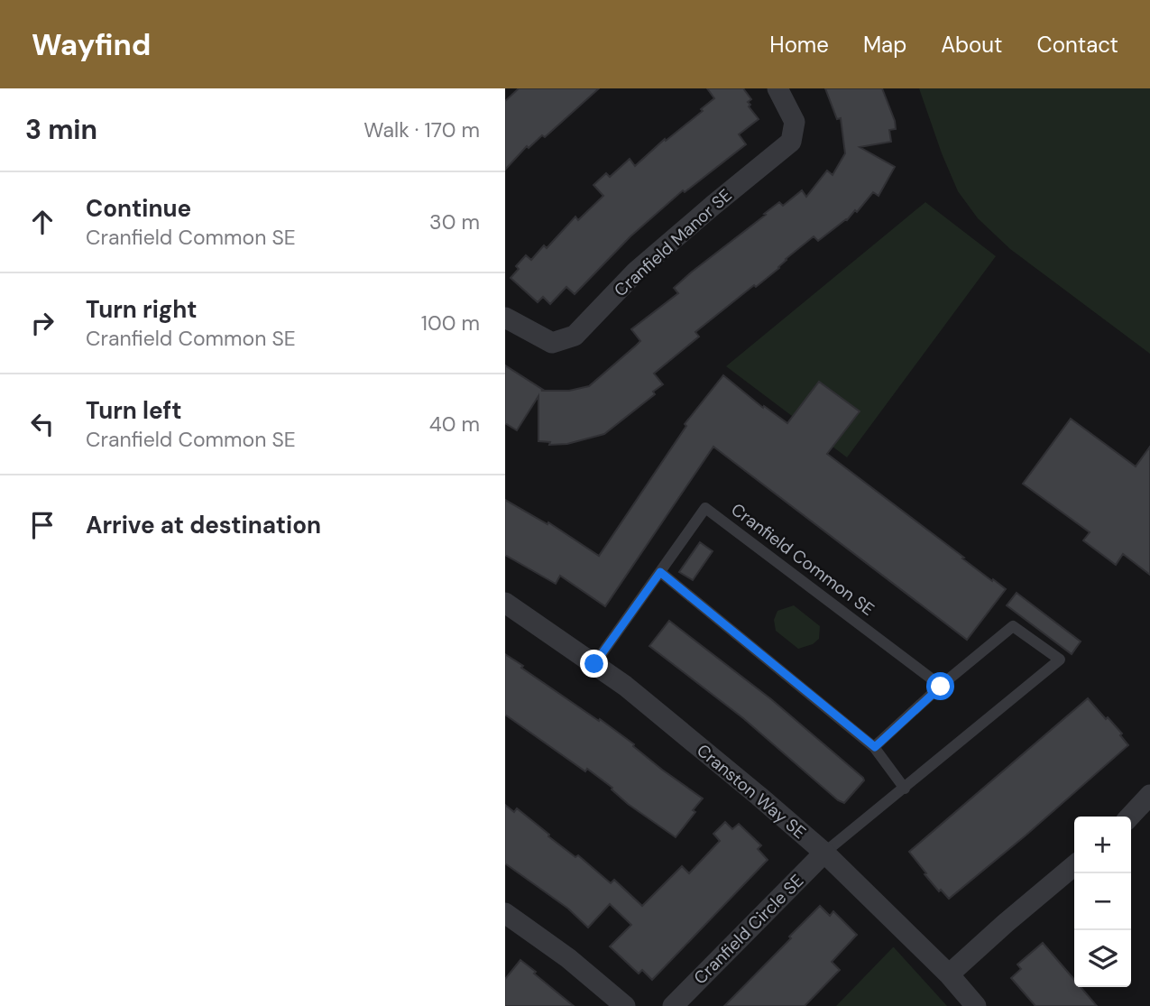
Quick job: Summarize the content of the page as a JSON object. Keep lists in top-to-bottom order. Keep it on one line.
{"streets":{"street":["Cranfield Manor SE","Cranston Way SE","Cranfield Circle SE"],"lane":["Cranfield Common SE"]},"crossings":[["Cranfield Common SE","Cranston Way SE"],["Cranston Way SE","Cranfield Circle SE"]],"page":{"header":"Wayfind","nav":["Home","Map","About","Contact"],"heading":["3 min","Walk · 170 m"],"list":[["Continue","Cranfield Common SE","30 m"],["Turn right","Cranfield Common SE","100 m"],["Turn left","Cranfield Common SE","40 m"],"Arrive at destination"],"map_buttons":["+","−"]}}
